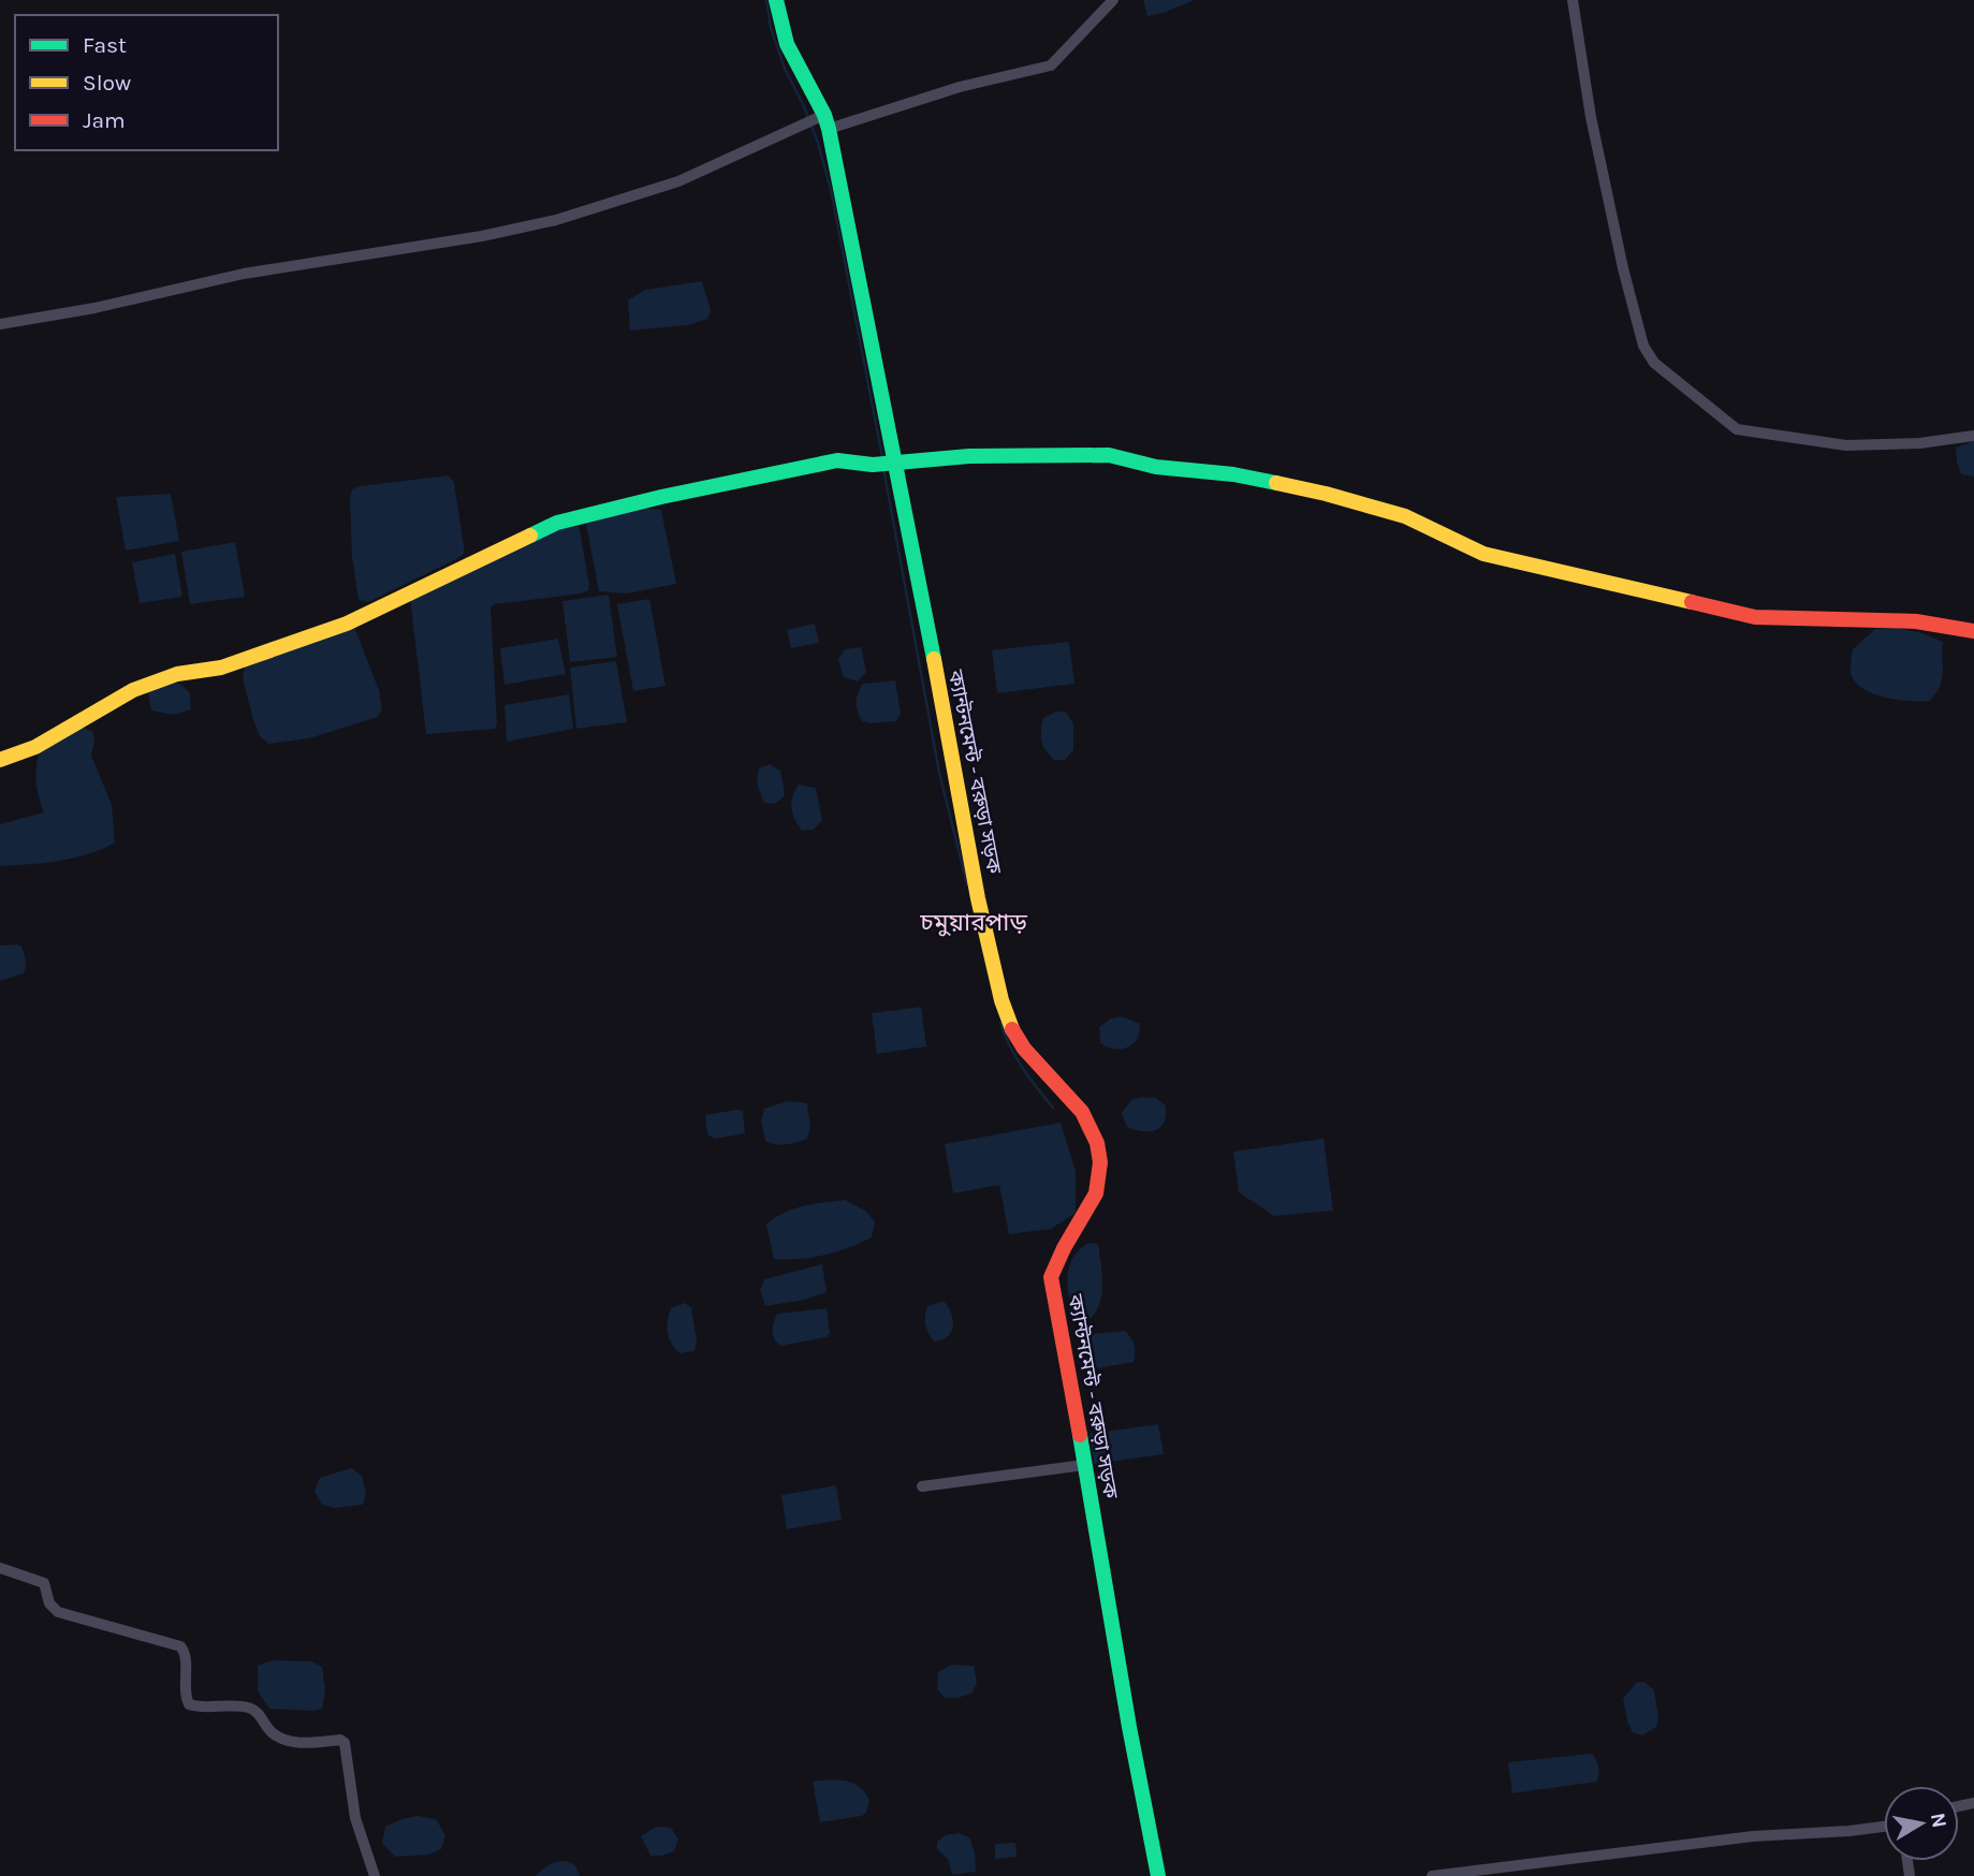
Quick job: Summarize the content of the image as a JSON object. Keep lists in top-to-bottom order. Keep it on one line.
{"streets":{"street":["ক্যান্টনমেন্ট - বরুড়া সড়ক"]},"districts":["চমুয়ারপাড়"],"legend":["Fast","Slow","Jam"],"north":"right"}
